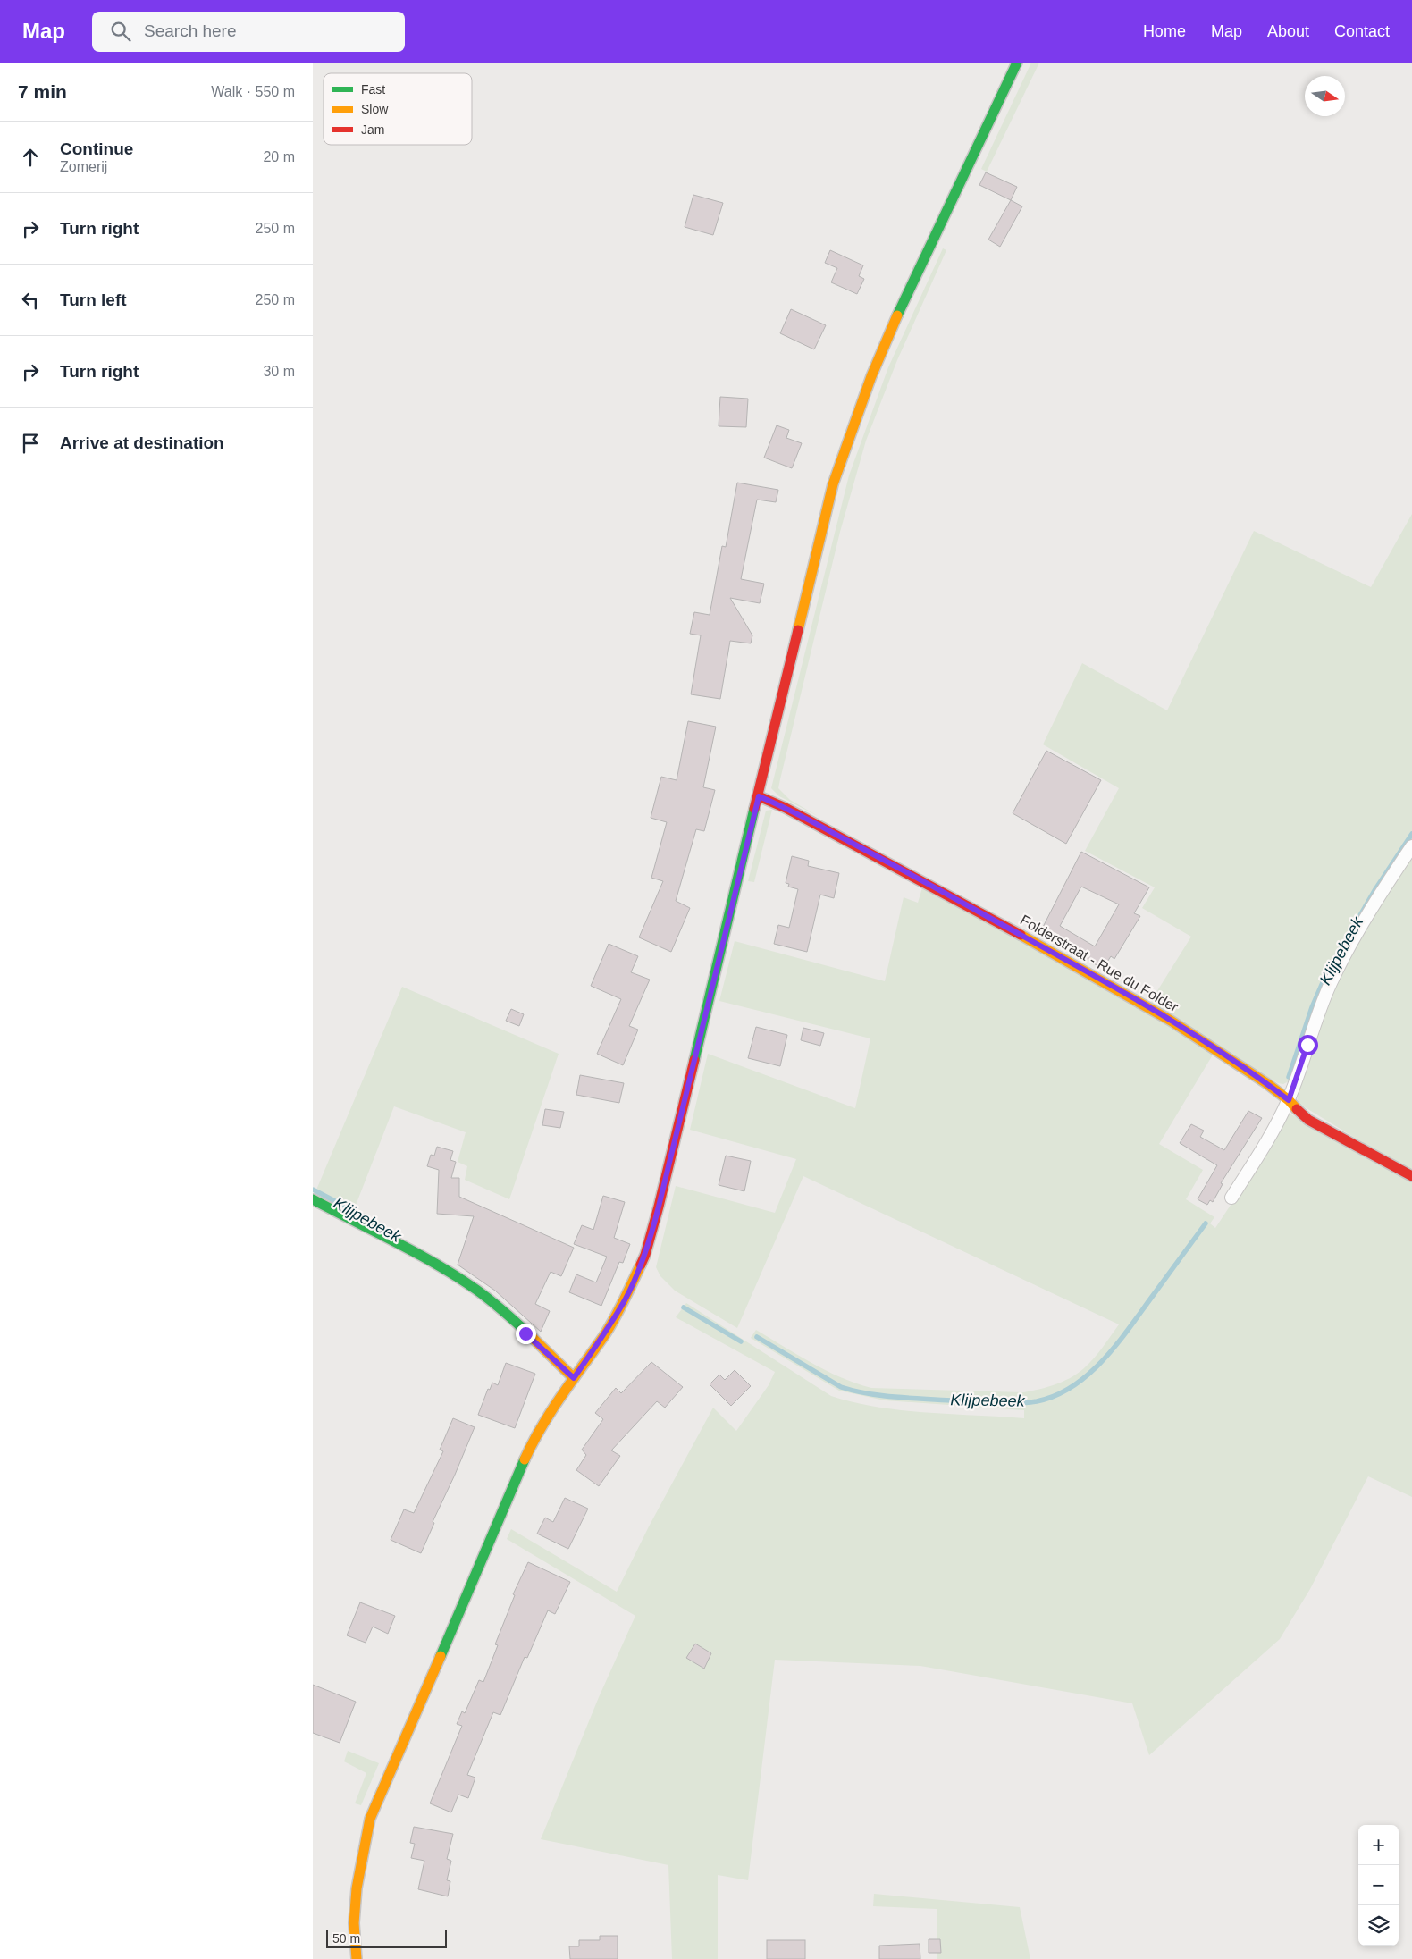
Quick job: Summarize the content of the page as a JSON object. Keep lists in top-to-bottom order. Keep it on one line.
{"streets":{"street":["Folderstraat - Rue du Folder"]},"water":["Klijpebeek"],"legend":["Fast","Slow","Jam"],"scale_bar":"50 m","north":"right","page":{"header":"Map","search":"Search here","nav":["Home","Map","About","Contact"],"heading":["7 min","Walk · 550 m"],"list":[["Continue","Zomerij","20 m"],["Turn right","250 m"],["Turn left","250 m"],["Turn right","30 m"],"Arrive at destination"],"map_buttons":["+","−"],"scale":"50 m"}}
